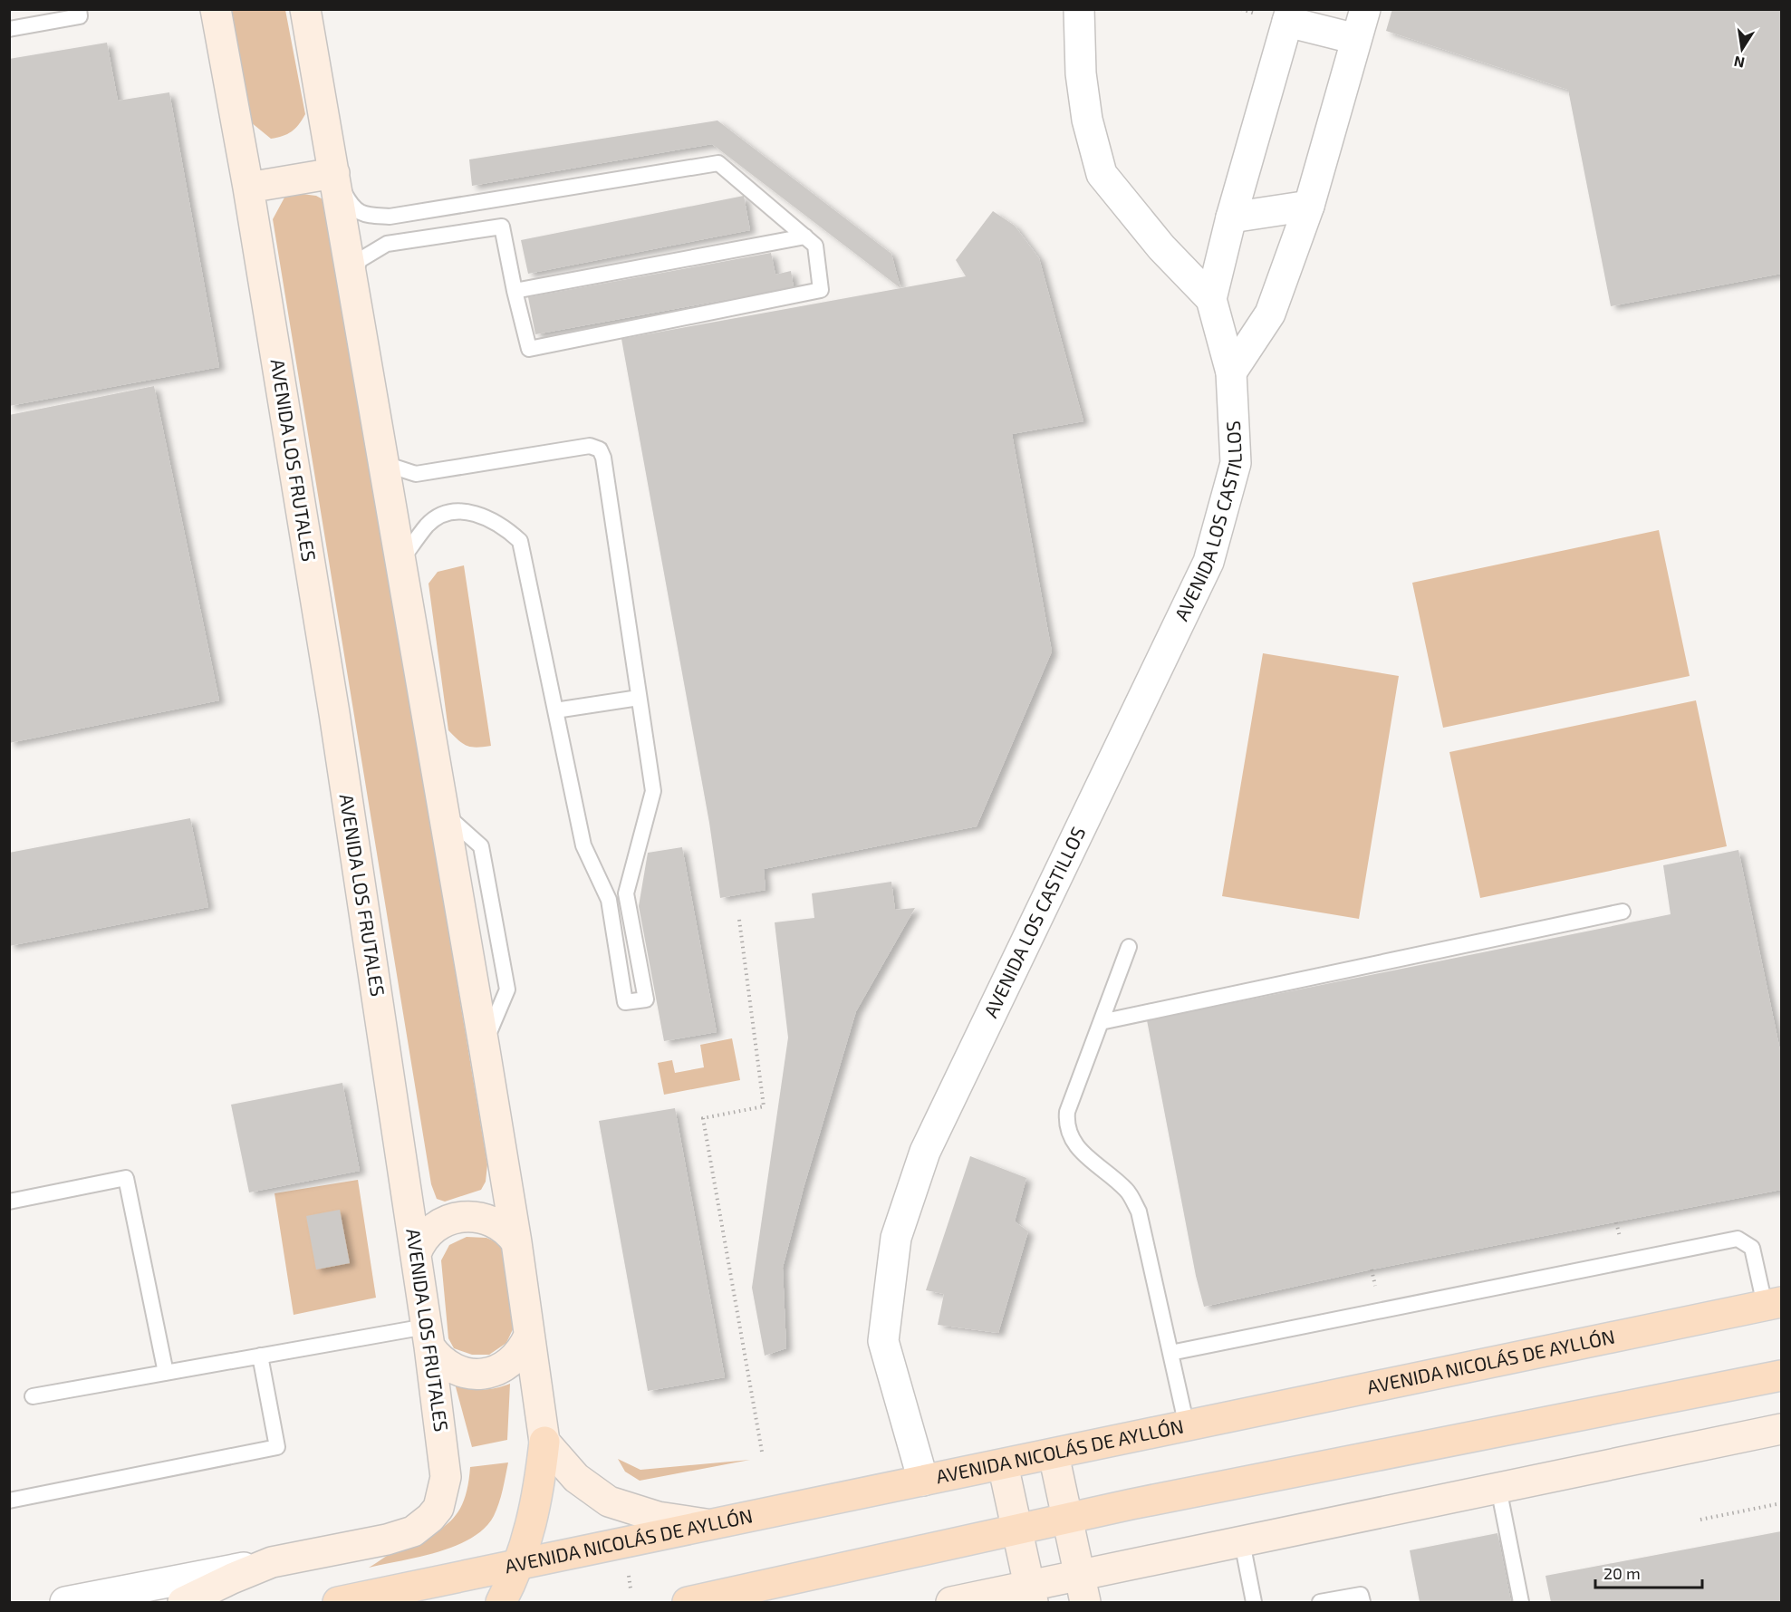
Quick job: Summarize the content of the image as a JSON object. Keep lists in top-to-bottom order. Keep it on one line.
{"streets":{"main road":["AVENIDA LOS FRUTALES","AVENIDA NICOLÁS DE AYLLÓN"],"street":["AVENIDA LOS CASTILLOS"]},"crossings":[["AVENIDA LOS CASTILLOS","AVENIDA NICOLÁS DE AYLLÓN"]],"scale_bar":"20 m","north":"bottom"}
